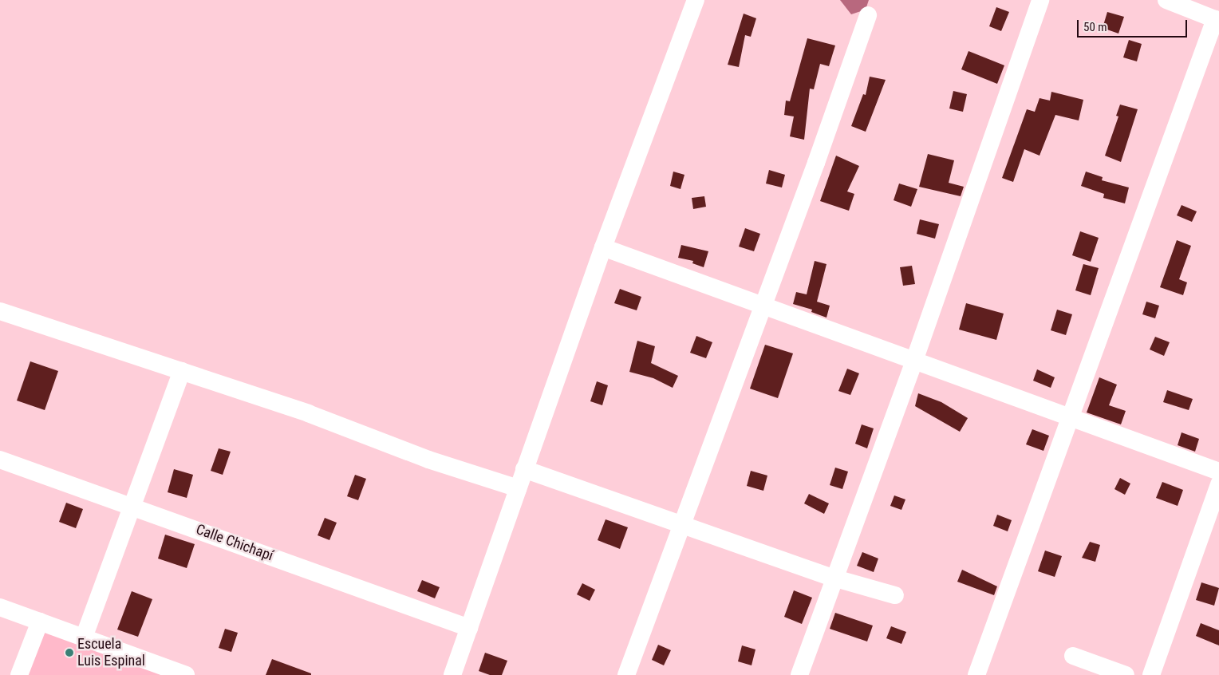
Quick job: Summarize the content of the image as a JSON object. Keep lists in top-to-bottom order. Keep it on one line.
{"streets":{"street":["Calle Chichapí"]},"places":["Escuela Luis Espinal"],"scale_bar":"50 m"}
